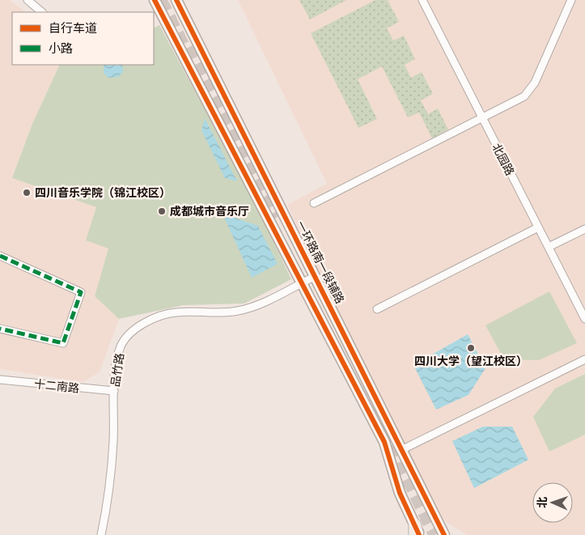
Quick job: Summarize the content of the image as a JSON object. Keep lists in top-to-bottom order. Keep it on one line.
{"streets":{"main road":["一环路南一段辅路"],"street":["北园路","品竹路","十二南路"]},"crossings":[["一环路南一段辅路","品竹路"],["品竹路","十二南路"]],"places":["四川音乐学院（锦江校区）","成都城市音乐厅","四川大学（望江校区）"],"legend":["自行车道","小路"],"north":"left"}
